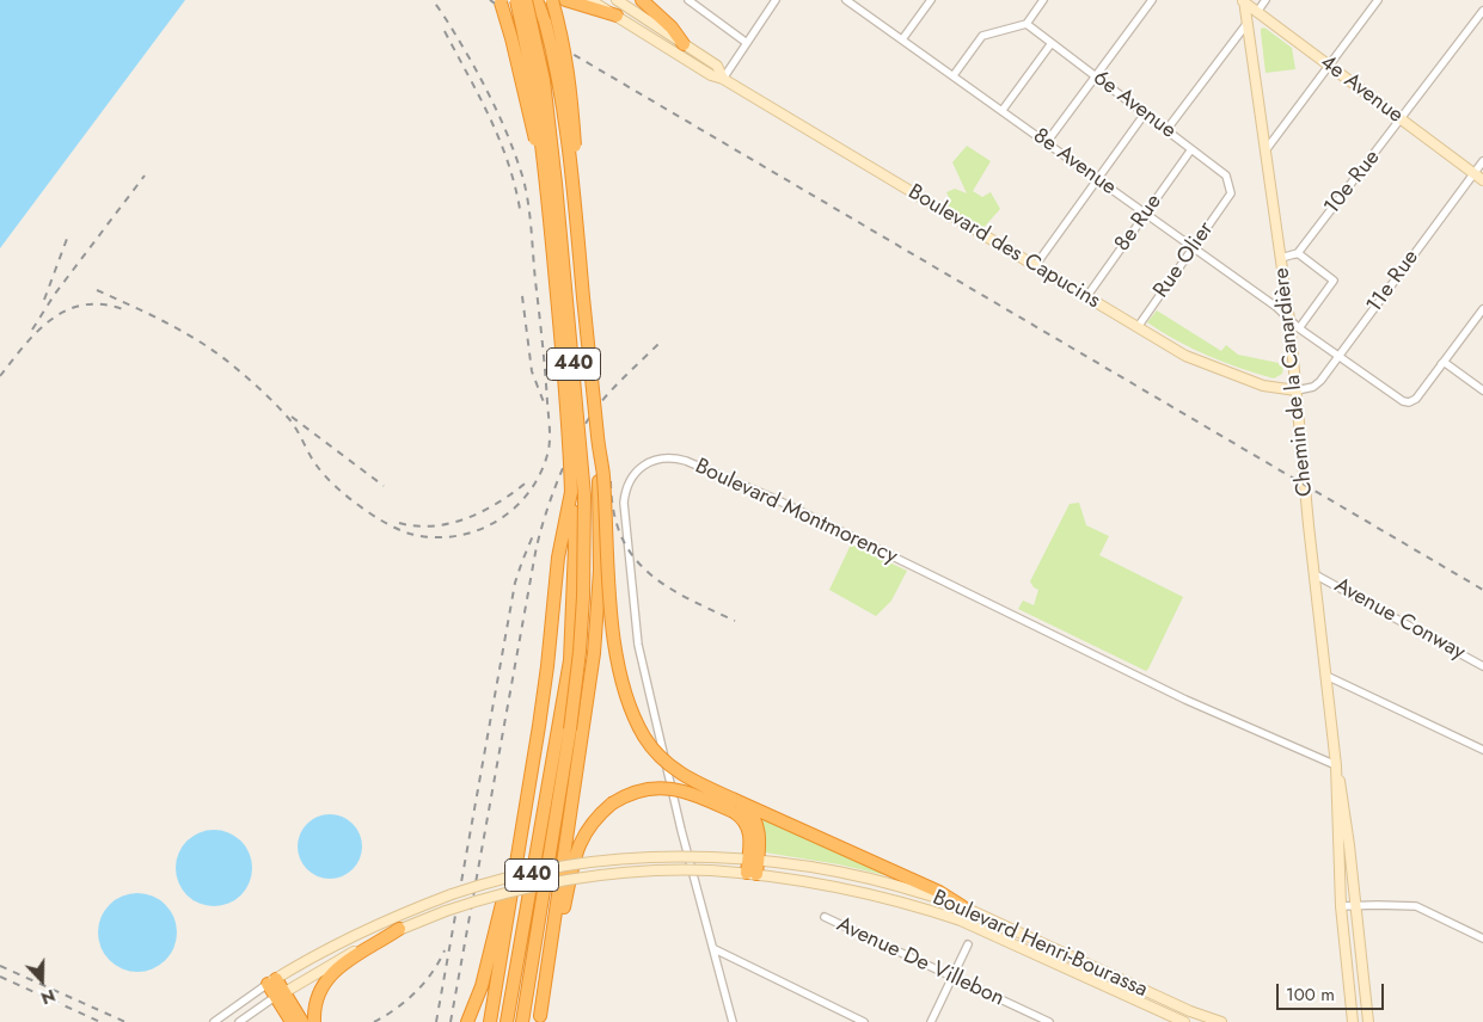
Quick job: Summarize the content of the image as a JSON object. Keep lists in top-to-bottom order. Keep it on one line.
{"streets":{"highway":["440"],"main road":["4e Avenue","Boulevard des Capucins","Chemin de la Canardière","Boulevard Henri-Bourassa"],"street":["6e Avenue","8e Avenue","10e Rue","8e Rue","Rue Olier","11e Rue","Boulevard Montmorency","Avenue Conway","Avenue De Villebon"]},"crossings":[["4e Avenue","10e Rue"],["4e Avenue","11e Rue"],["4e Avenue","Chemin de la Canardière"],["6e Avenue","8e Rue"],["6e Avenue","Rue Olier"],["8e Avenue","8e Rue"],["8e Avenue","Rue Olier"],["8e Avenue","11e Rue"],["8e Avenue","Chemin de la Canardière"],["8e Rue","Boulevard des Capucins"],["Boulevard des Capucins","Rue Olier"],["Boulevard des Capucins","11e Rue"],["Boulevard des Capucins","Chemin de la Canardière"],["11e Rue","Chemin de la Canardière"],["Chemin de la Canardière","Boulevard Montmorency"],["Chemin de la Canardière","Avenue Conway"]],"scale_bar":"100 m","north":"bottom"}
